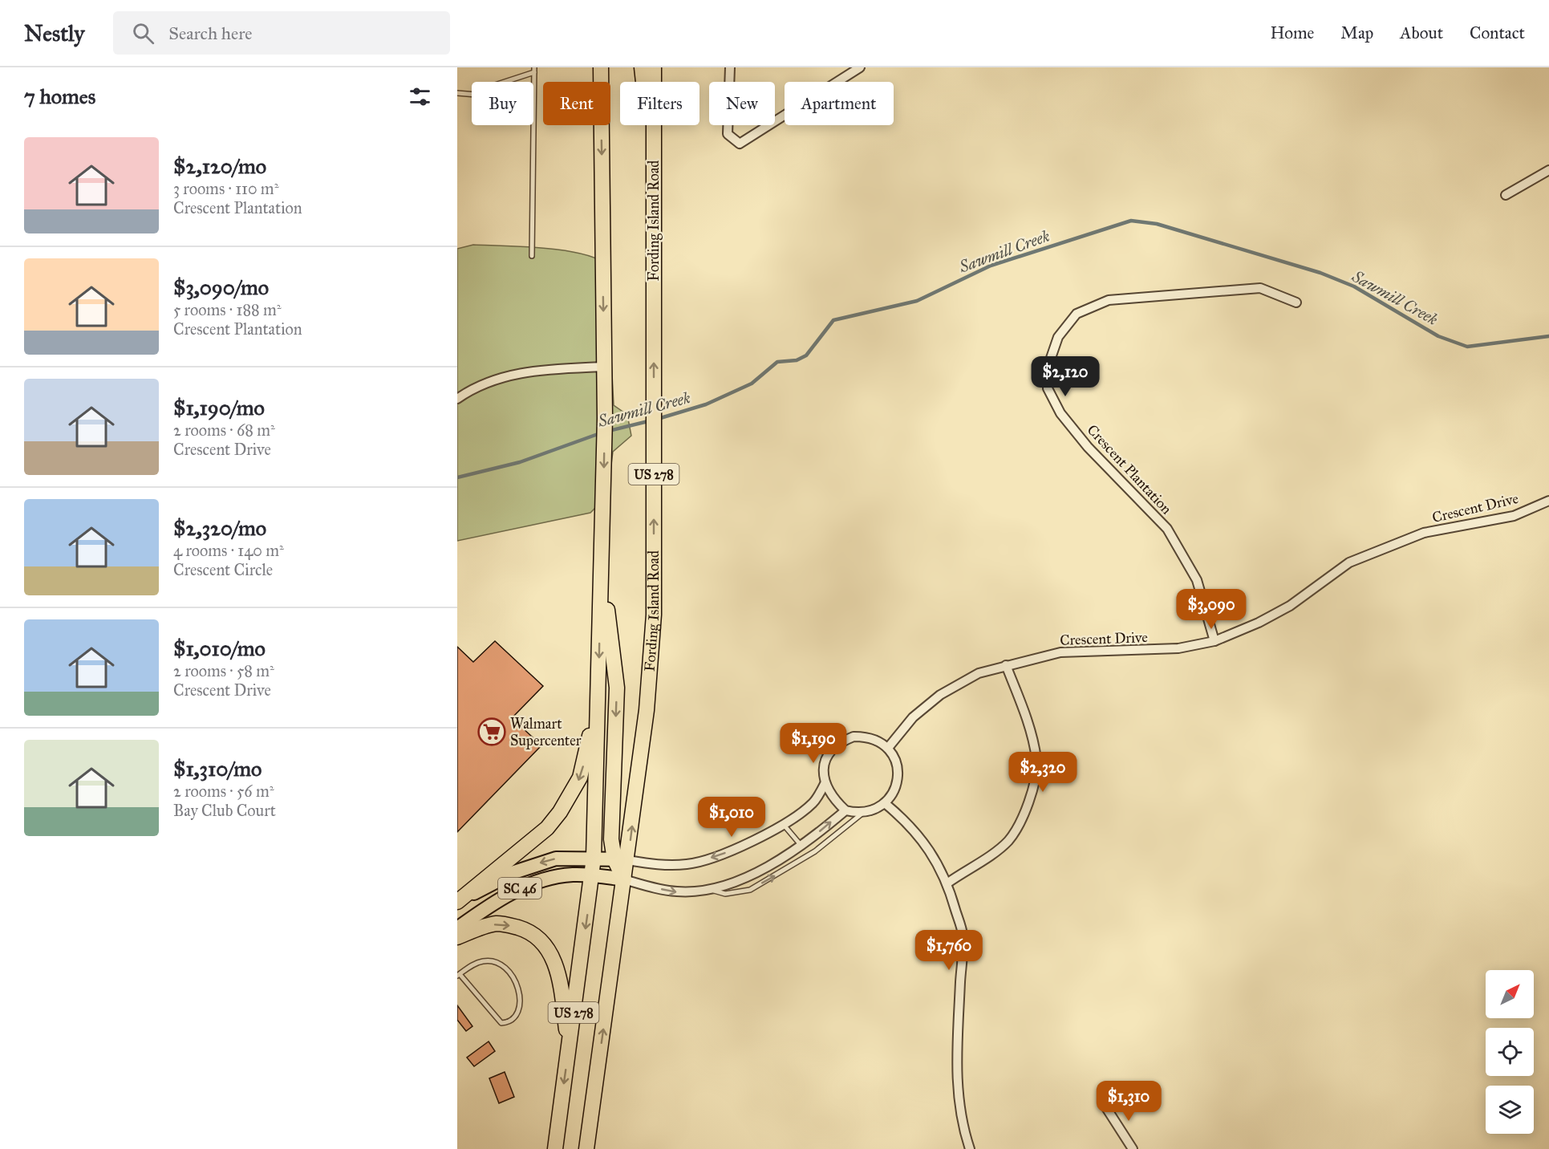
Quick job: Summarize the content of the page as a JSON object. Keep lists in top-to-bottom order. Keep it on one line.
{"streets":{"highway":["Fording Island Road","US 278"],"main road":["SC 46"],"street":["Crescent Plantation","Crescent Drive"]},"crossings":[["Fording Island Road","SC 46"],["Crescent Plantation","Crescent Drive"],["US 278","SC 46"]],"water":["Sawmill Creek"],"places":{"supermarket":["Walmart Supercenter"]},"north":"top right","page":{"header":"Nestly","search":"Search here","nav":["Home","Map","About","Contact"],"heading":"7 homes","chip":["Buy","Rent","Filters","New","Apartment"],"list":[{"name":"$2,120/mo","note":"3 rooms · 110 m² · Crescent Plantation"},{"name":"$3,090/mo","note":"5 rooms · 188 m² · Crescent Plantation"},{"name":"$1,190/mo","note":"2 rooms · 68 m² · Crescent Drive"},{"name":"$2,320/mo","note":"4 rooms · 140 m² · Crescent Circle"},{"name":"$1,010/mo","note":"2 rooms · 58 m² · Crescent Drive"},{"name":"$1,310/mo","note":"2 rooms · 56 m² · Bay Club Court"}],"price":["$2,120","$3,090","$1,190","$2,320","$1,010","$1,760","$1,310"]}}
